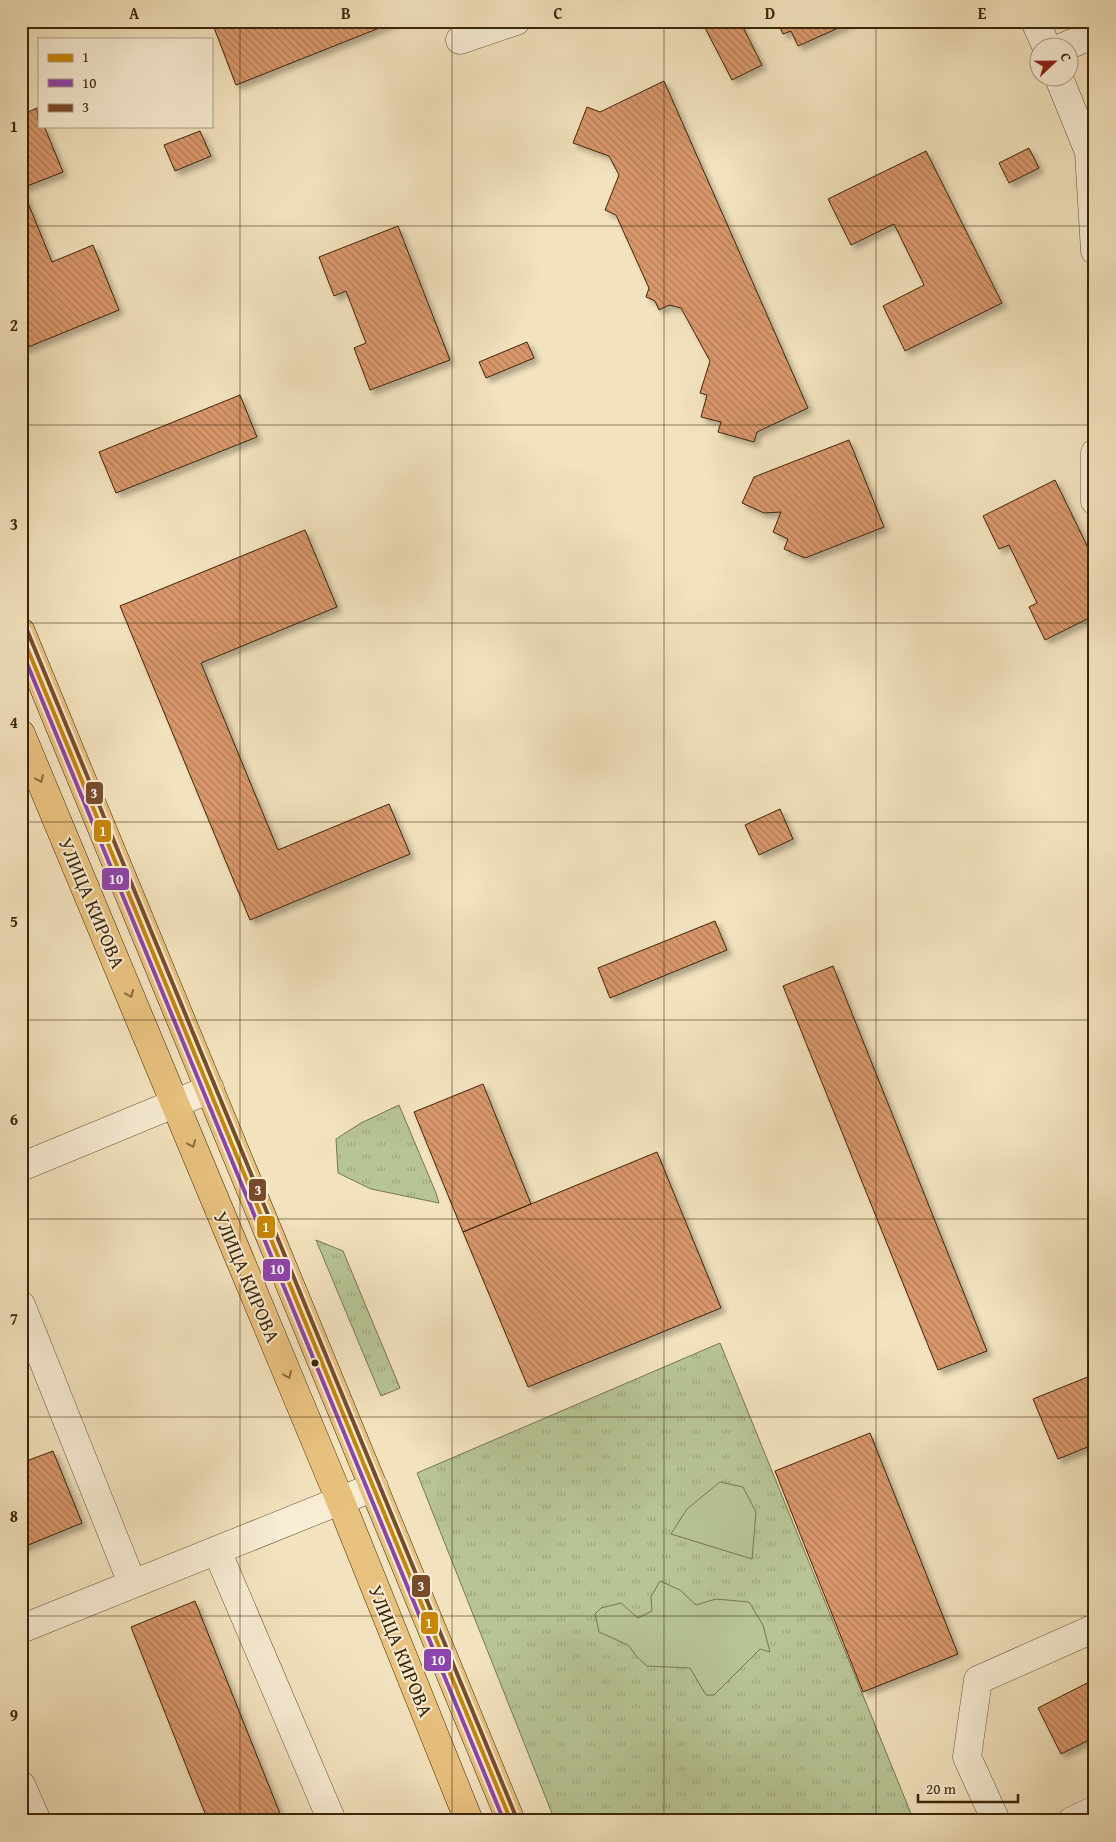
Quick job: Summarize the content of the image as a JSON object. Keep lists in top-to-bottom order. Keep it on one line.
{"streets":{"main road":["УЛИЦА КИРОВА"]},"lines":["transit line 3","transit line 1","transit line 10"],"legend":["1","10","3"],"scale_bar":"20 m","north":"right","grid":{"columns":["A","B","C","D","E"],"rows":["1","2","3","4","5","6","7","8","9"]}}
